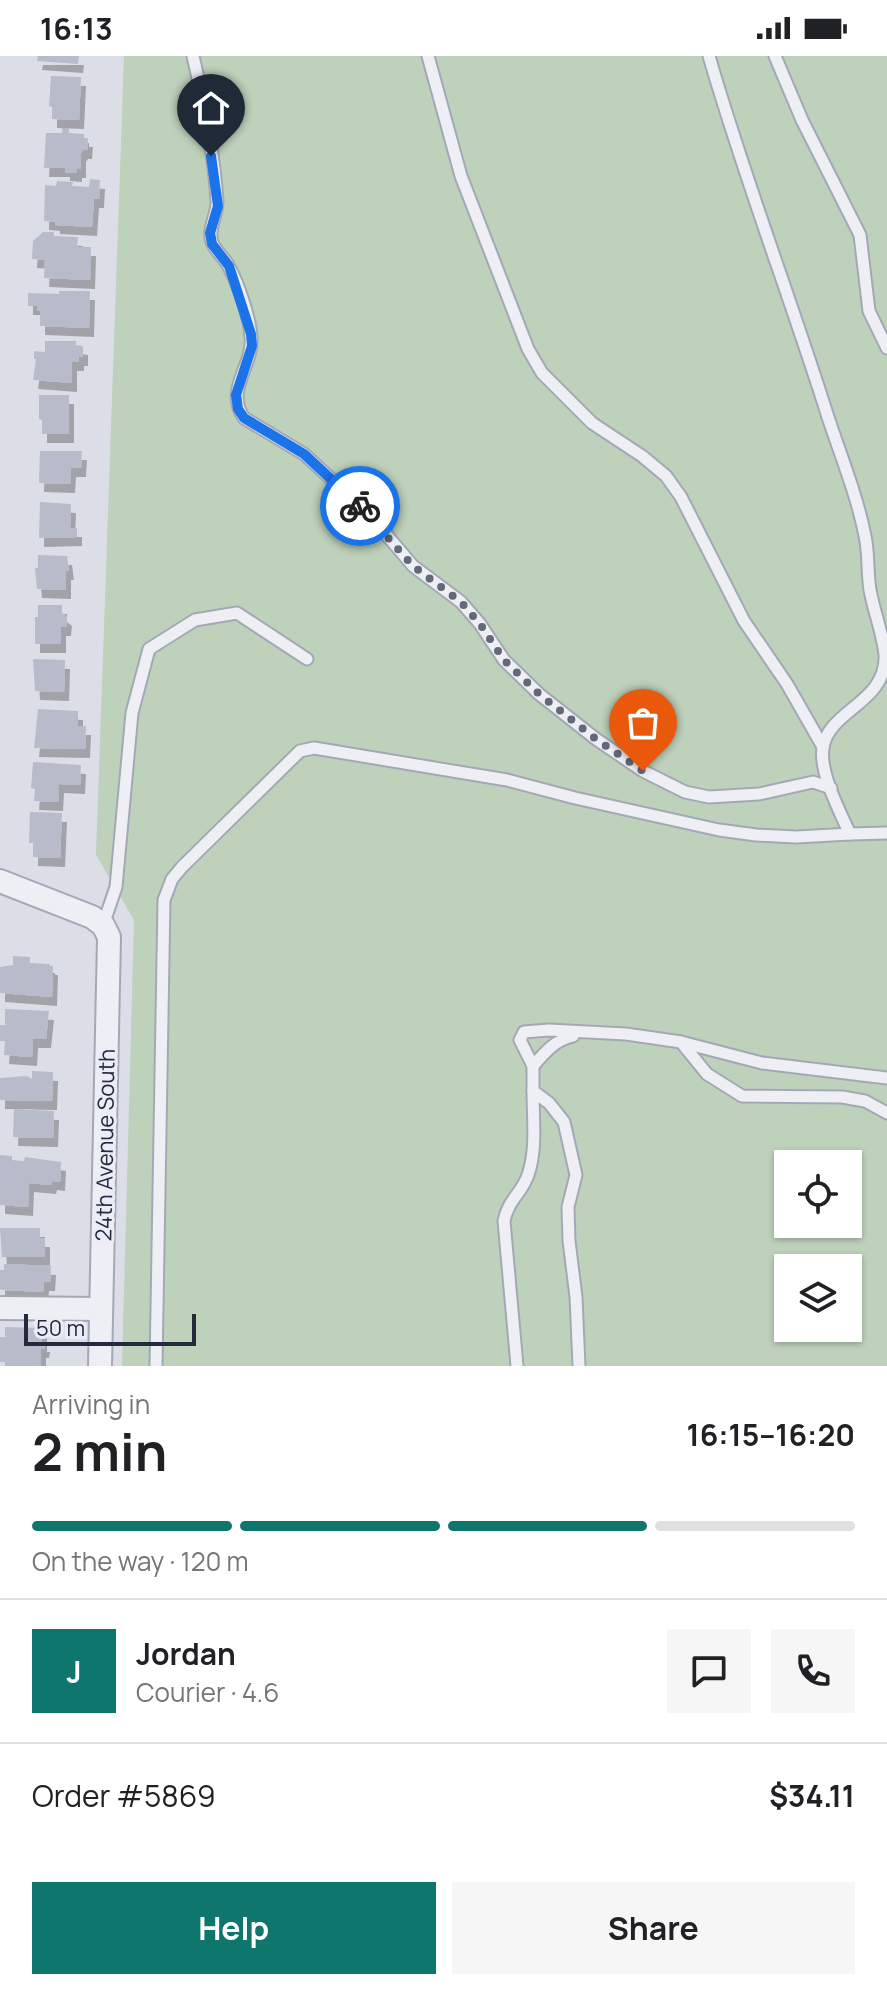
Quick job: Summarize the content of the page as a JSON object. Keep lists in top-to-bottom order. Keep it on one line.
{"streets":{"street":["24th Avenue South"]},"scale_bar":"50 m","page":{"status":"16:13","scale":"50 m","heading":["2 min","Arriving in","16:15–16:20"],"panel":["Jordan","Courier · 4.6","Order #5869","$34.11"],"bar":"On the way · 120 m","round":"J","buttons":["Help","Share"]}}
